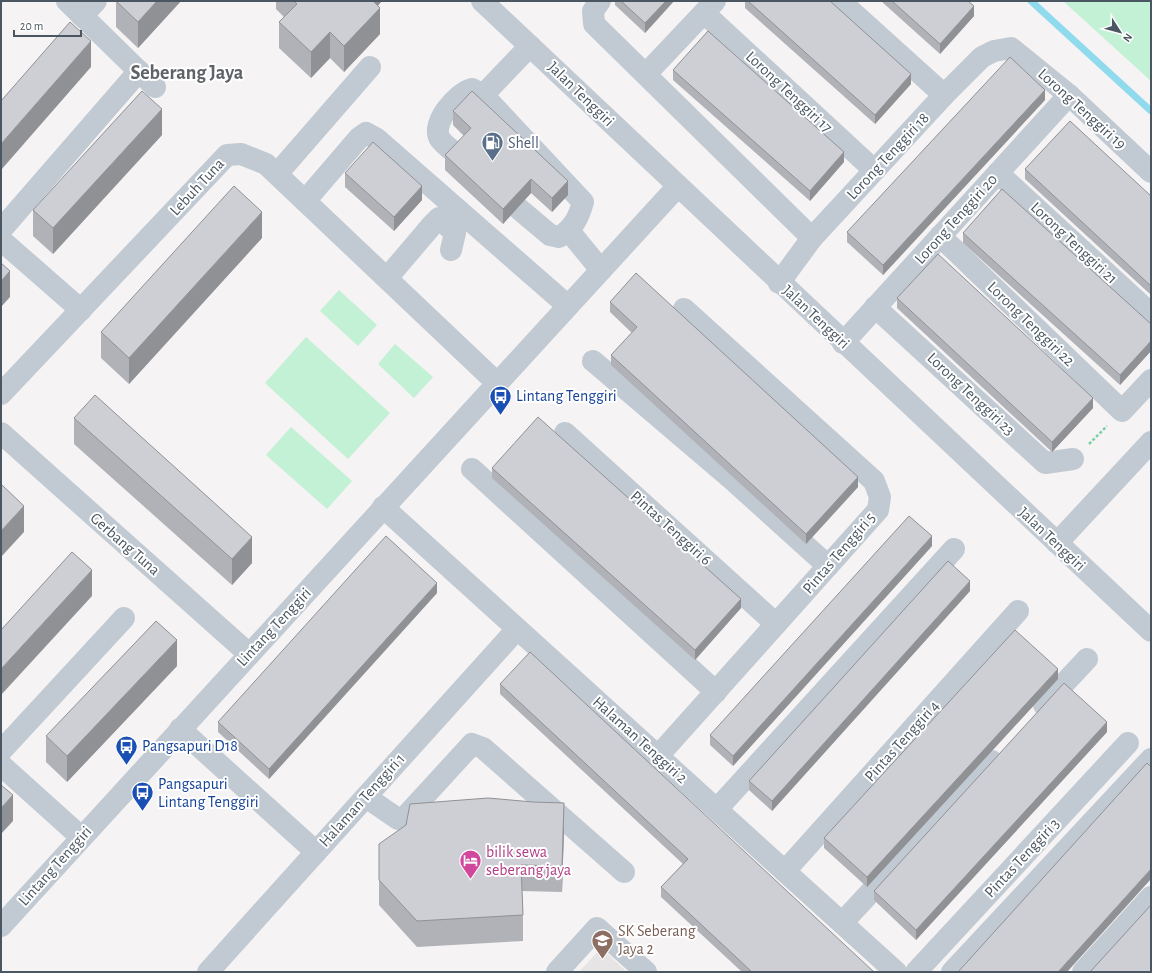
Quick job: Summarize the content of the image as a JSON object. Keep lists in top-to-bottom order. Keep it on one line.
{"streets":{"street":["Lorong Tenggiri 17","Jalan Tenggiri","Lorong Tenggiri 19","Lorong Tenggiri 18","Lebuh Tuna","Lorong Tenggiri 20","Lorong Tenggiri 21","Lorong Tenggiri 22","Lorong Tenggiri 23","Pintas Tenggiri 6","Gerbang Tuna","Pintas Tenggiri 5","Lintang Tenggiri","Halaman Tenggiri 2","Pintas Tenggiri 4","Halaman Tenggiri 1","Pintas Tenggiri 3"]},"crossings":[["Lorong Tenggiri 17","Lorong Tenggiri 18"],["Jalan Tenggiri","Lorong Tenggiri 18"],["Jalan Tenggiri","Lorong Tenggiri 20"],["Jalan Tenggiri","Lintang Tenggiri"],["Lorong Tenggiri 19","Lorong Tenggiri 18"],["Lorong Tenggiri 19","Lorong Tenggiri 20"],["Lebuh Tuna","Lintang Tenggiri"],["Lorong Tenggiri 20","Lorong Tenggiri 21"],["Lorong Tenggiri 20","Lorong Tenggiri 22"],["Lorong Tenggiri 20","Lorong Tenggiri 23"],["Pintas Tenggiri 6","Pintas Tenggiri 5"],["Gerbang Tuna","Lintang Tenggiri"],["Pintas Tenggiri 5","Halaman Tenggiri 2"],["Lintang Tenggiri","Halaman Tenggiri 2"],["Halaman Tenggiri 2","Pintas Tenggiri 4"],["Halaman Tenggiri 2","Halaman Tenggiri 1"]],"districts":["Seberang Jaya"],"places":{"fuel station":["Shell"],"bus stop":["Lintang Tenggiri","Pangsapuri D18","Pangsapuri Lintang Tenggiri"],"hotel":["bilik sewa seberang jaya"],"school or university":["SK Seberang Jaya 2"]},"scale_bar":"20 m","north":"bottom right"}
